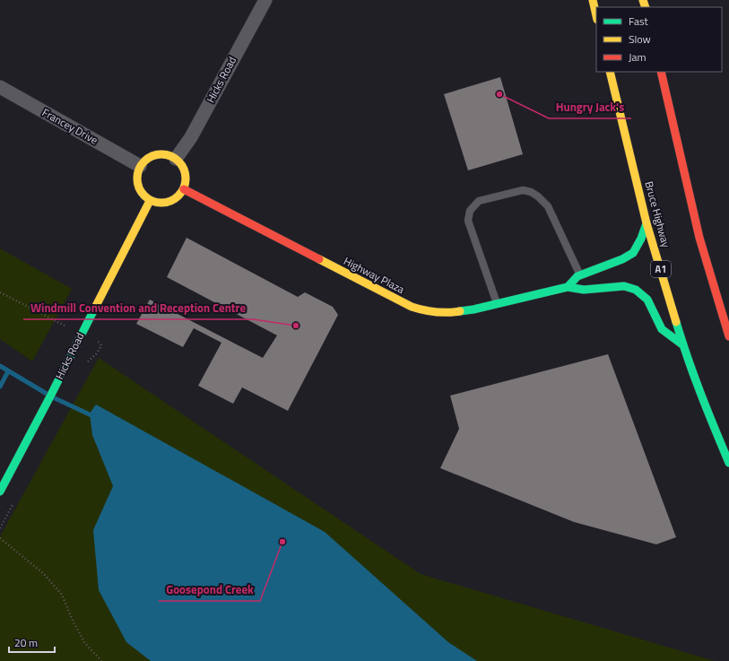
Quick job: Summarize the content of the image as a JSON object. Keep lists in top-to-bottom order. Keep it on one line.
{"streets":{"main road":["Hicks Road","Bruce Highway","A1","Highway Plaza"],"street":["Francey Drive"]},"crossings":[["Hicks Road","Francey Drive"],["Hicks Road","Highway Plaza"],["Francey Drive","Highway Plaza"],["Bruce Highway","Highway Plaza"]],"places":["Hungry Jack's","Windmill Convention and Reception Centre","Goosepond Creek"],"legend":["Fast","Slow","Jam"],"scale_bar":"20 m"}
